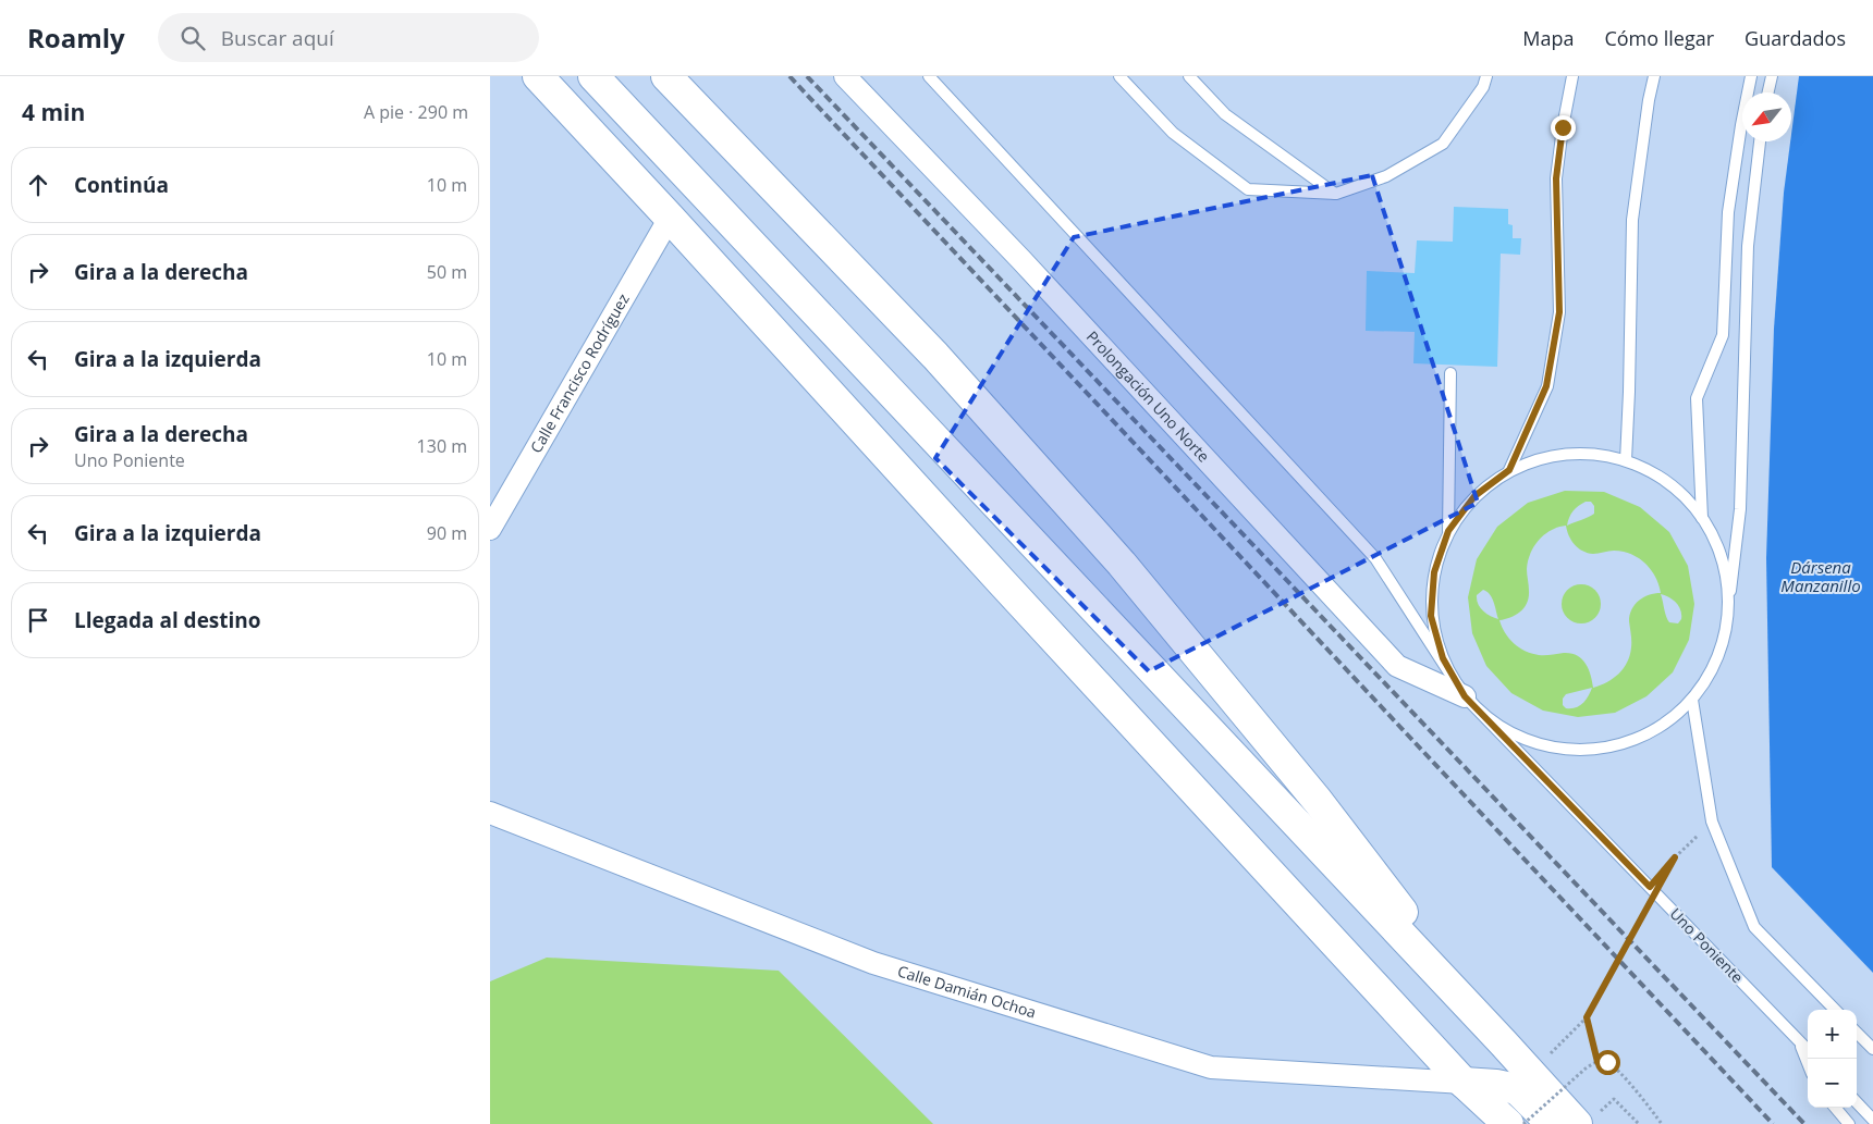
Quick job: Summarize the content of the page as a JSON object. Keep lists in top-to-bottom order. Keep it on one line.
{"streets":{"street":["Calle Francisco Rodríguez","Prolongación Uno Norte","Calle Damián Ochoa"],"lane":["Uno Poniente"]},"crossings":[["Prolongación Uno Norte","Uno Poniente"]],"water":["Dársena Manzanillo"],"north":"bottom left","page":{"header":"Roamly","search":"Buscar aquí","nav":["Mapa","Cómo llegar","Guardados"],"heading":["4 min","A pie · 290 m"],"list":[["Continúa","10 m"],["Gira a la derecha","50 m"],["Gira a la izquierda","10 m"],["Gira a la derecha","Uno Poniente","130 m"],["Gira a la izquierda","90 m"],"Llegada al destino"],"map_buttons":["+","−"]}}
